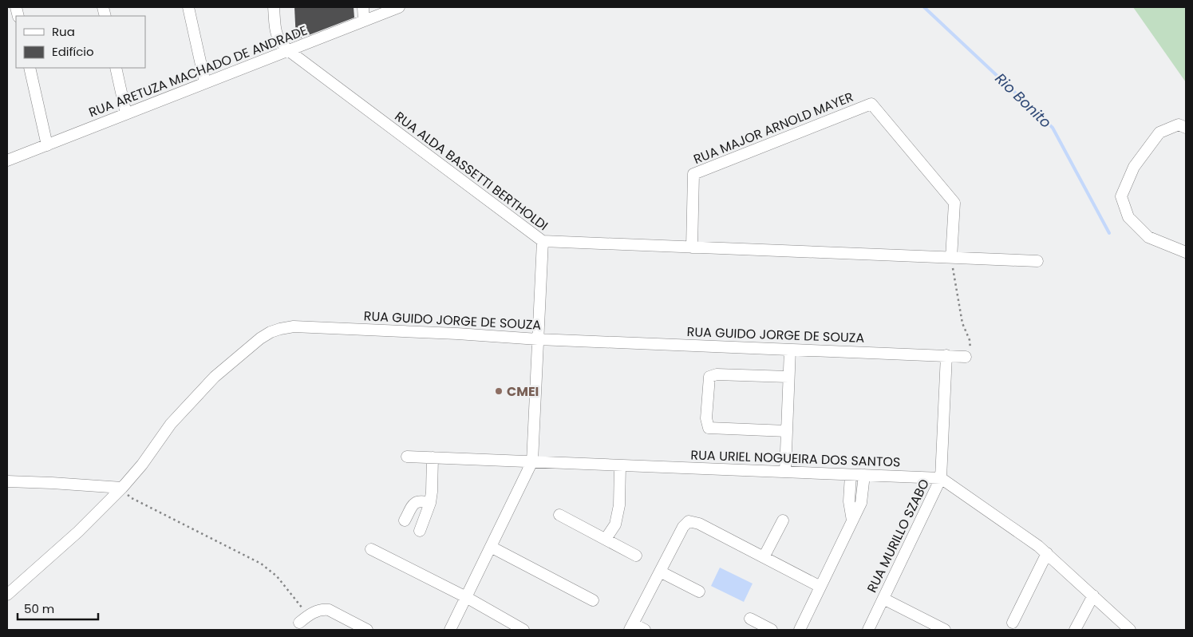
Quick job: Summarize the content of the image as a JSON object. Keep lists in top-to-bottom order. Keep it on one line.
{"streets":{"street":["RUA ARETUZA MACHADO DE ANDRADE","RUA MAJOR ARNOLD MAYER","RUA ALDA BASSETTI BERTHOLDI","RUA GUIDO JORGE DE SOUZA","RUA URIEL NOGUEIRA DOS SANTOS","RUA MURILLO SZABO"]},"crossings":[["RUA ARETUZA MACHADO DE ANDRADE","RUA ALDA BASSETTI BERTHOLDI"],["RUA ALDA BASSETTI BERTHOLDI","RUA GUIDO JORGE DE SOUZA"],["RUA ALDA BASSETTI BERTHOLDI","RUA URIEL NOGUEIRA DOS SANTOS"],["RUA GUIDO JORGE DE SOUZA","RUA MURILLO SZABO"],["RUA URIEL NOGUEIRA DOS SANTOS","RUA MURILLO SZABO"]],"water":["Rio Bonito"],"places":["CMEI"],"legend":["Rua","Edifício"],"scale_bar":"50 m"}
